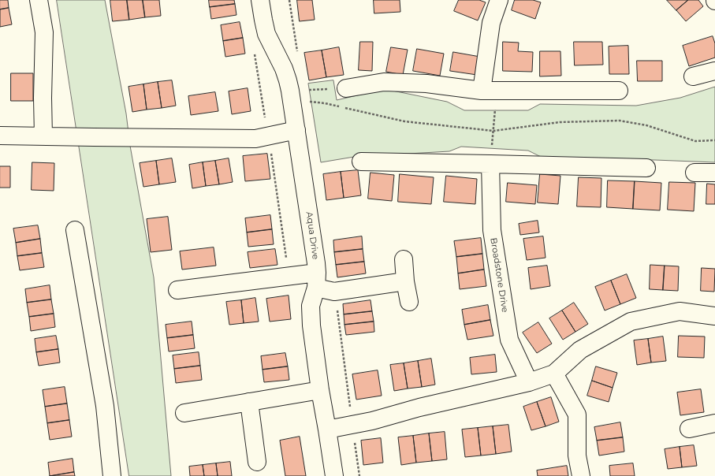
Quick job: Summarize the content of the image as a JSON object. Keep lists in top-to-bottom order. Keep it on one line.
{"streets":{"street":["Aqua Drive","Broadstone Drive"]}}
